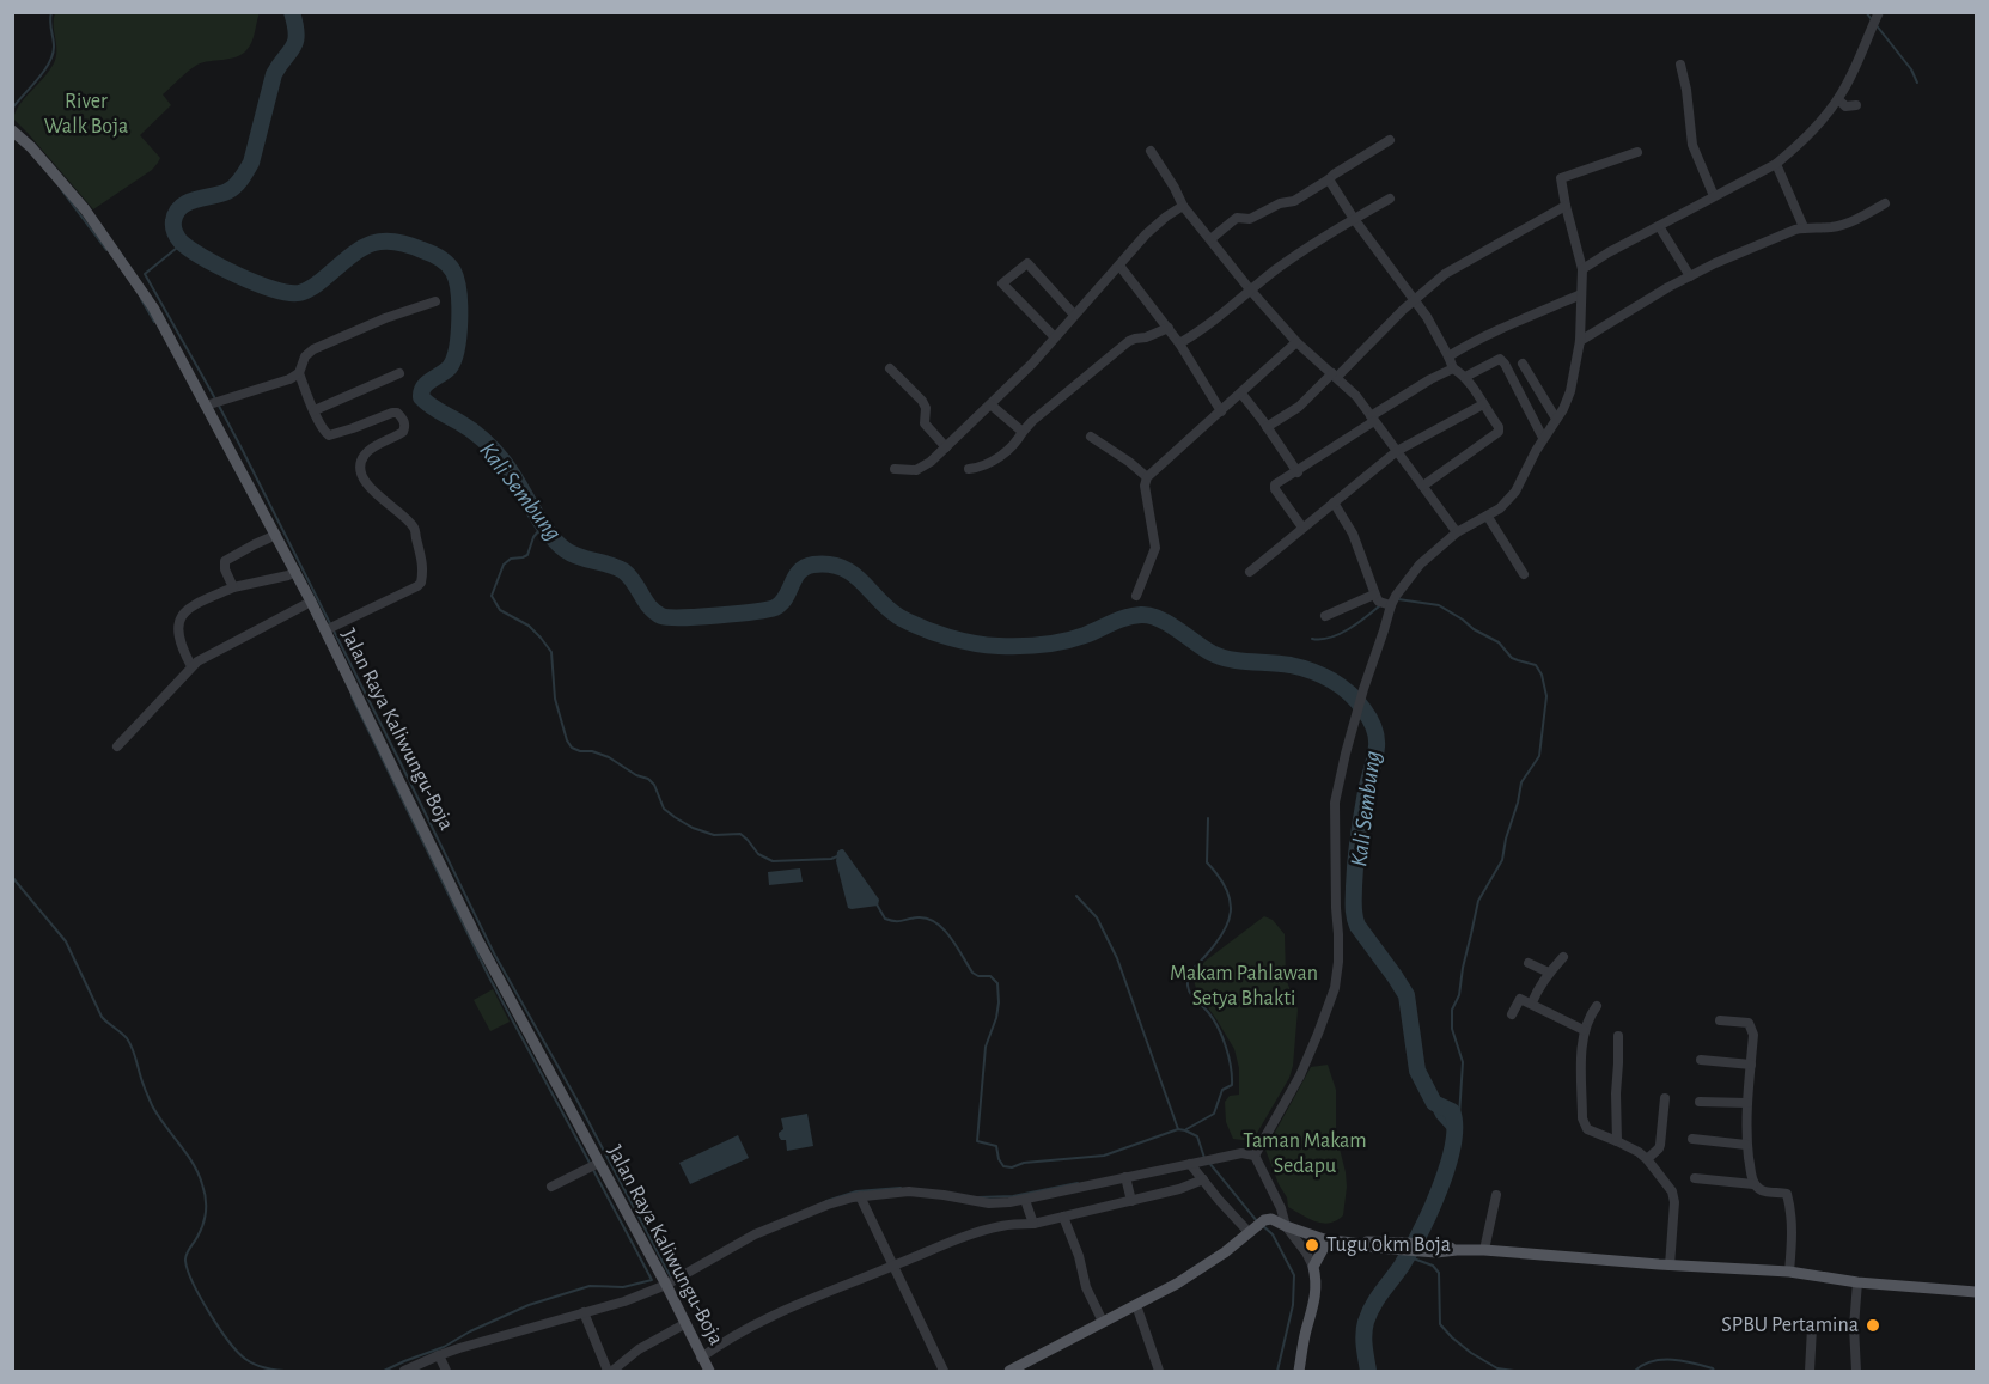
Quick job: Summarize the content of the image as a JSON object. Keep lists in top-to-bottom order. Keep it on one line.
{"streets":{"main road":["Jalan Raya Kaliwungu-Boja"]},"water":["Kali Sembung"],"parks":["River Walk Boja","Makam Pahlawan Setya Bhakti","Taman Makam Sedapu"],"places":["Tugu 0km Boja","SPBU Pertamina"]}
